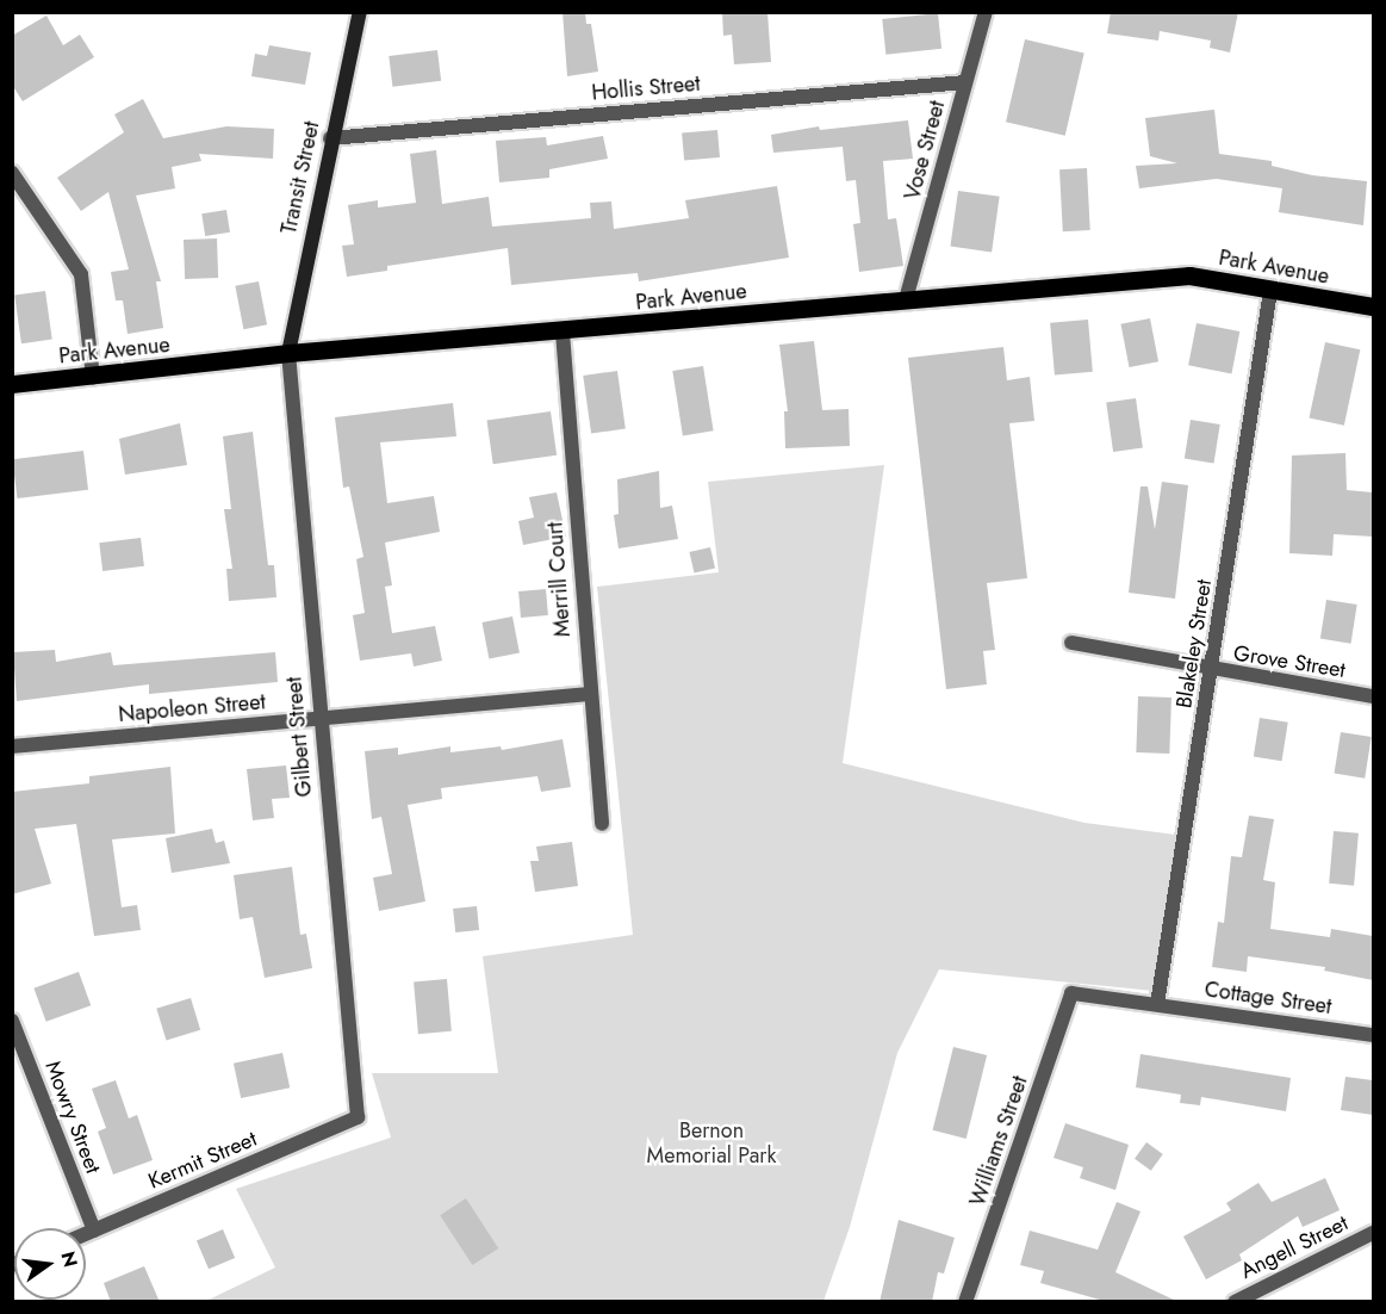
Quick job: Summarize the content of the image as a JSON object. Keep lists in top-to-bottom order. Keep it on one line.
{"streets":{"main road":["Park Avenue"],"street":["Hollis Street","Vose Street","Transit Street","Merrill Court","Blakeley Street","Grove Street","Napoleon Street","Gilbert Street","Cottage Street","Mowry Street","Williams Street","Kermit Street","Angell Street"]},"crossings":[["Hollis Street","Vose Street"],["Hollis Street","Transit Street"],["Vose Street","Park Avenue"],["Transit Street","Park Avenue"],["Transit Street","Gilbert Street"],["Park Avenue","Merrill Court"],["Park Avenue","Blakeley Street"],["Park Avenue","Gilbert Street"],["Merrill Court","Napoleon Street"],["Blakeley Street","Grove Street"],["Blakeley Street","Cottage Street"],["Napoleon Street","Gilbert Street"],["Gilbert Street","Kermit Street"],["Cottage Street","Williams Street"],["Mowry Street","Kermit Street"]],"parks":["Bernon Memorial Park"],"north":"right"}
